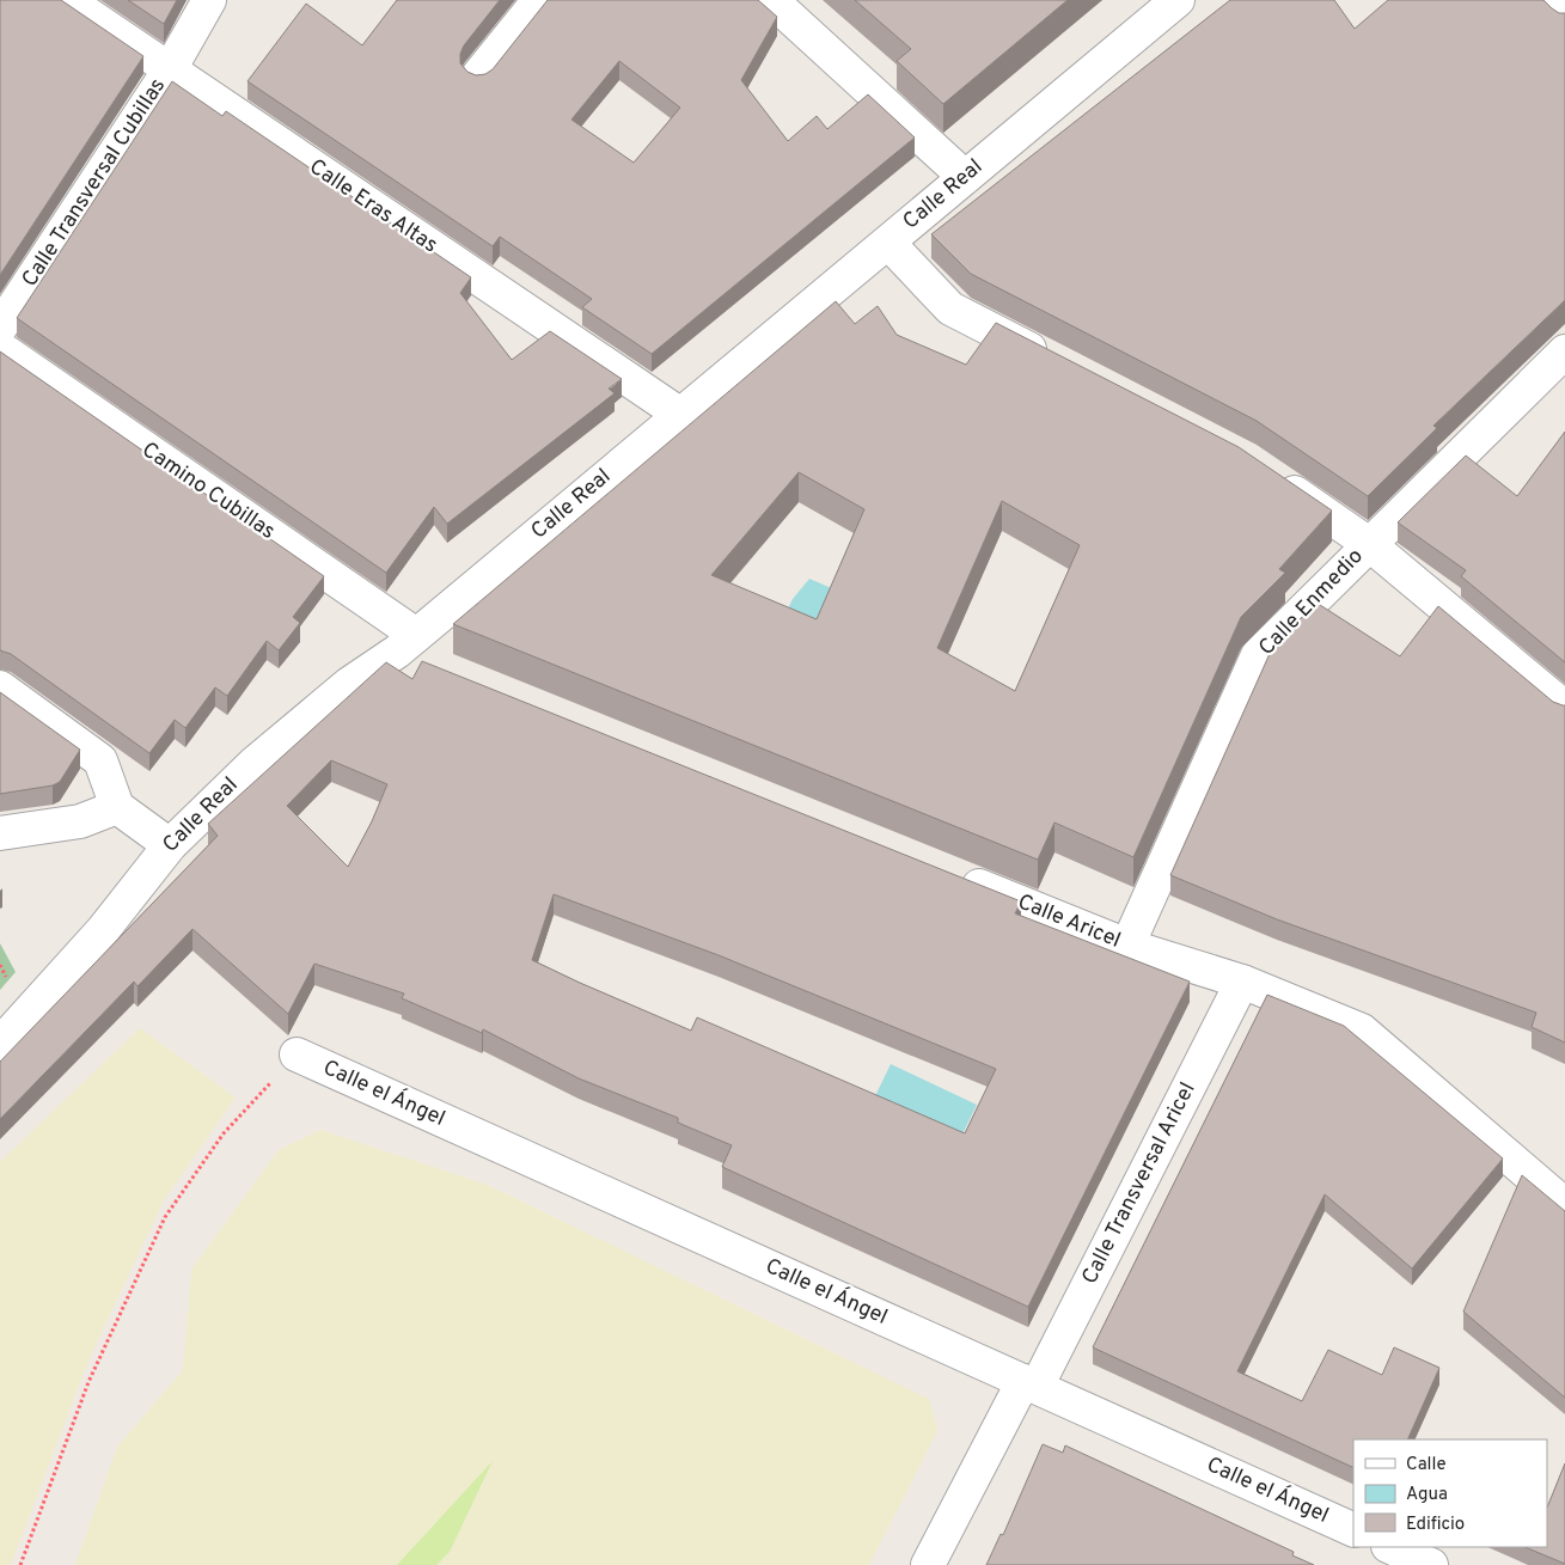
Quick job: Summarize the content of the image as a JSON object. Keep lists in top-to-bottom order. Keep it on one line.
{"streets":{"street":["Calle Transversal Cubillas","Calle Real","Calle Eras Altas","Camino Cubillas","Calle Enmedio","Calle Aricel","Calle el Ángel","Calle Transversal Aricel"]},"crossings":[["Calle Transversal Cubillas","Calle Eras Altas"],["Calle Real","Calle Eras Altas"],["Calle Real","Camino Cubillas"],["Calle Enmedio","Calle Aricel"],["Calle Aricel","Calle Transversal Aricel"],["Calle el Ángel","Calle Transversal Aricel"]],"legend":["Calle","Agua","Edificio"]}
